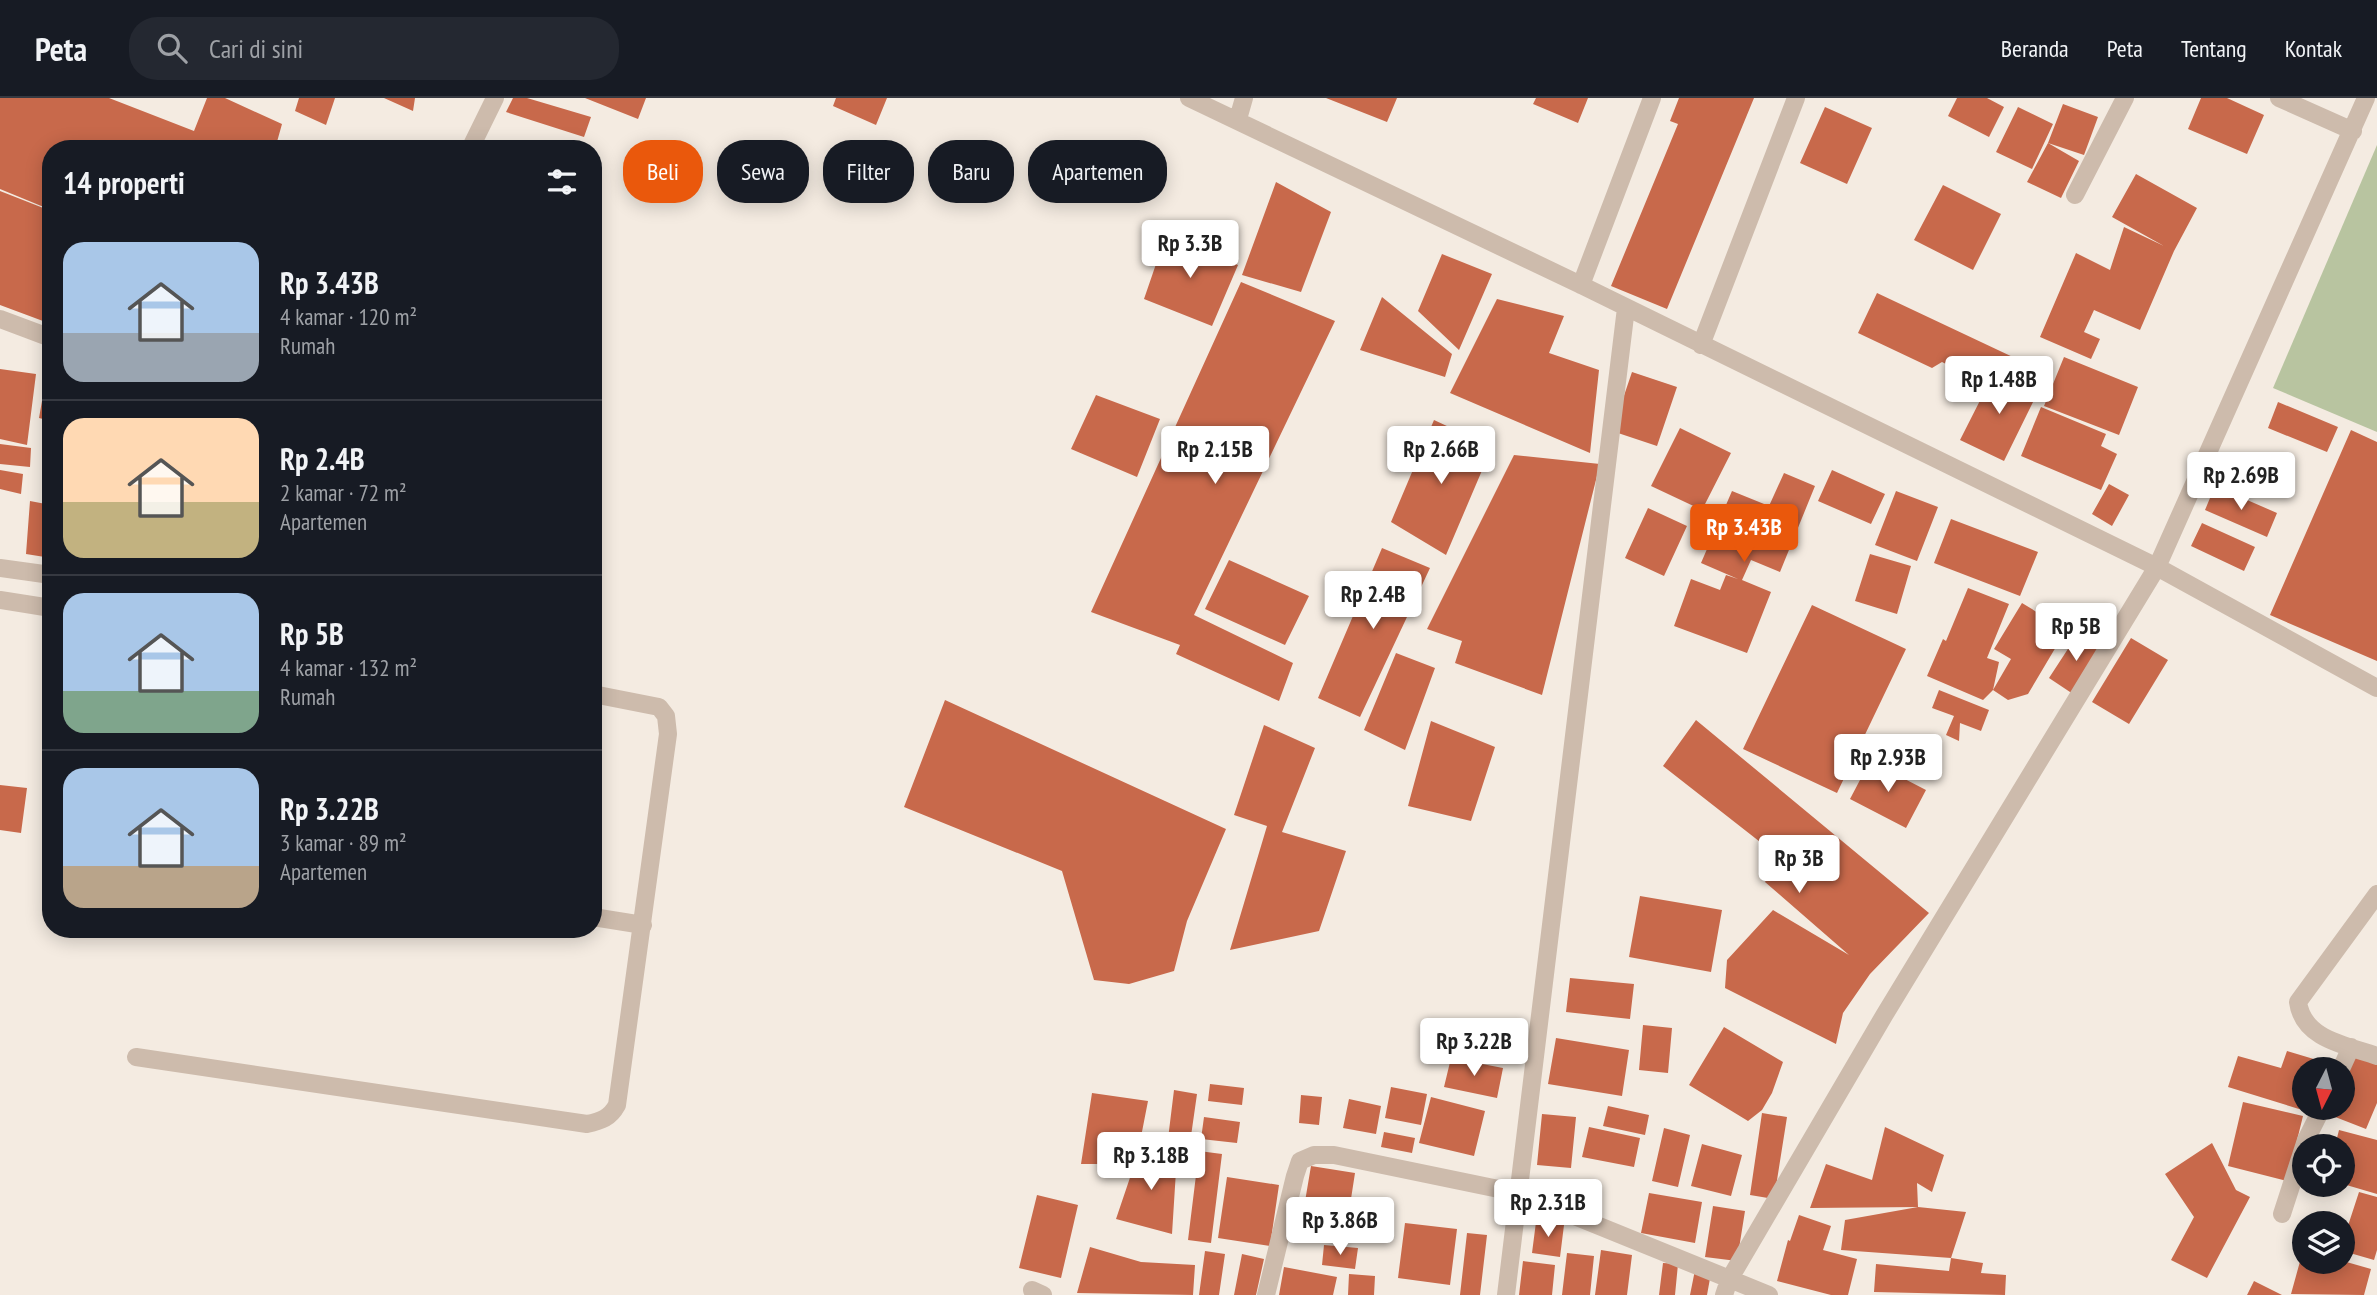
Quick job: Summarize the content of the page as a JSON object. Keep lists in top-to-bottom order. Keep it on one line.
{"north":"bottom","page":{"header":"Peta","search":"Cari di sini","nav":["Beranda","Peta","Tentang","Kontak"],"chip":["Beli","Sewa","Filter","Baru","Apartemen"],"heading":"14 properti","price":["Rp 3.3B","Rp 1.48B","Rp 2.15B","Rp 2.66B","Rp 2.69B","Rp 3.43B","Rp 2.4B","Rp 5B","Rp 2.93B","Rp 3B","Rp 3.22B","Rp 3.18B","Rp 2.31B","Rp 3.86B"],"list":[{"name":"Rp 3.43B","note":"4 kamar · 120 m² · Rumah"},{"name":"Rp 2.4B","note":"2 kamar · 72 m² · Apartemen"},{"name":"Rp 5B","note":"4 kamar · 132 m² · Rumah"},{"name":"Rp 3.22B","note":"3 kamar · 89 m² · Apartemen"}]}}
